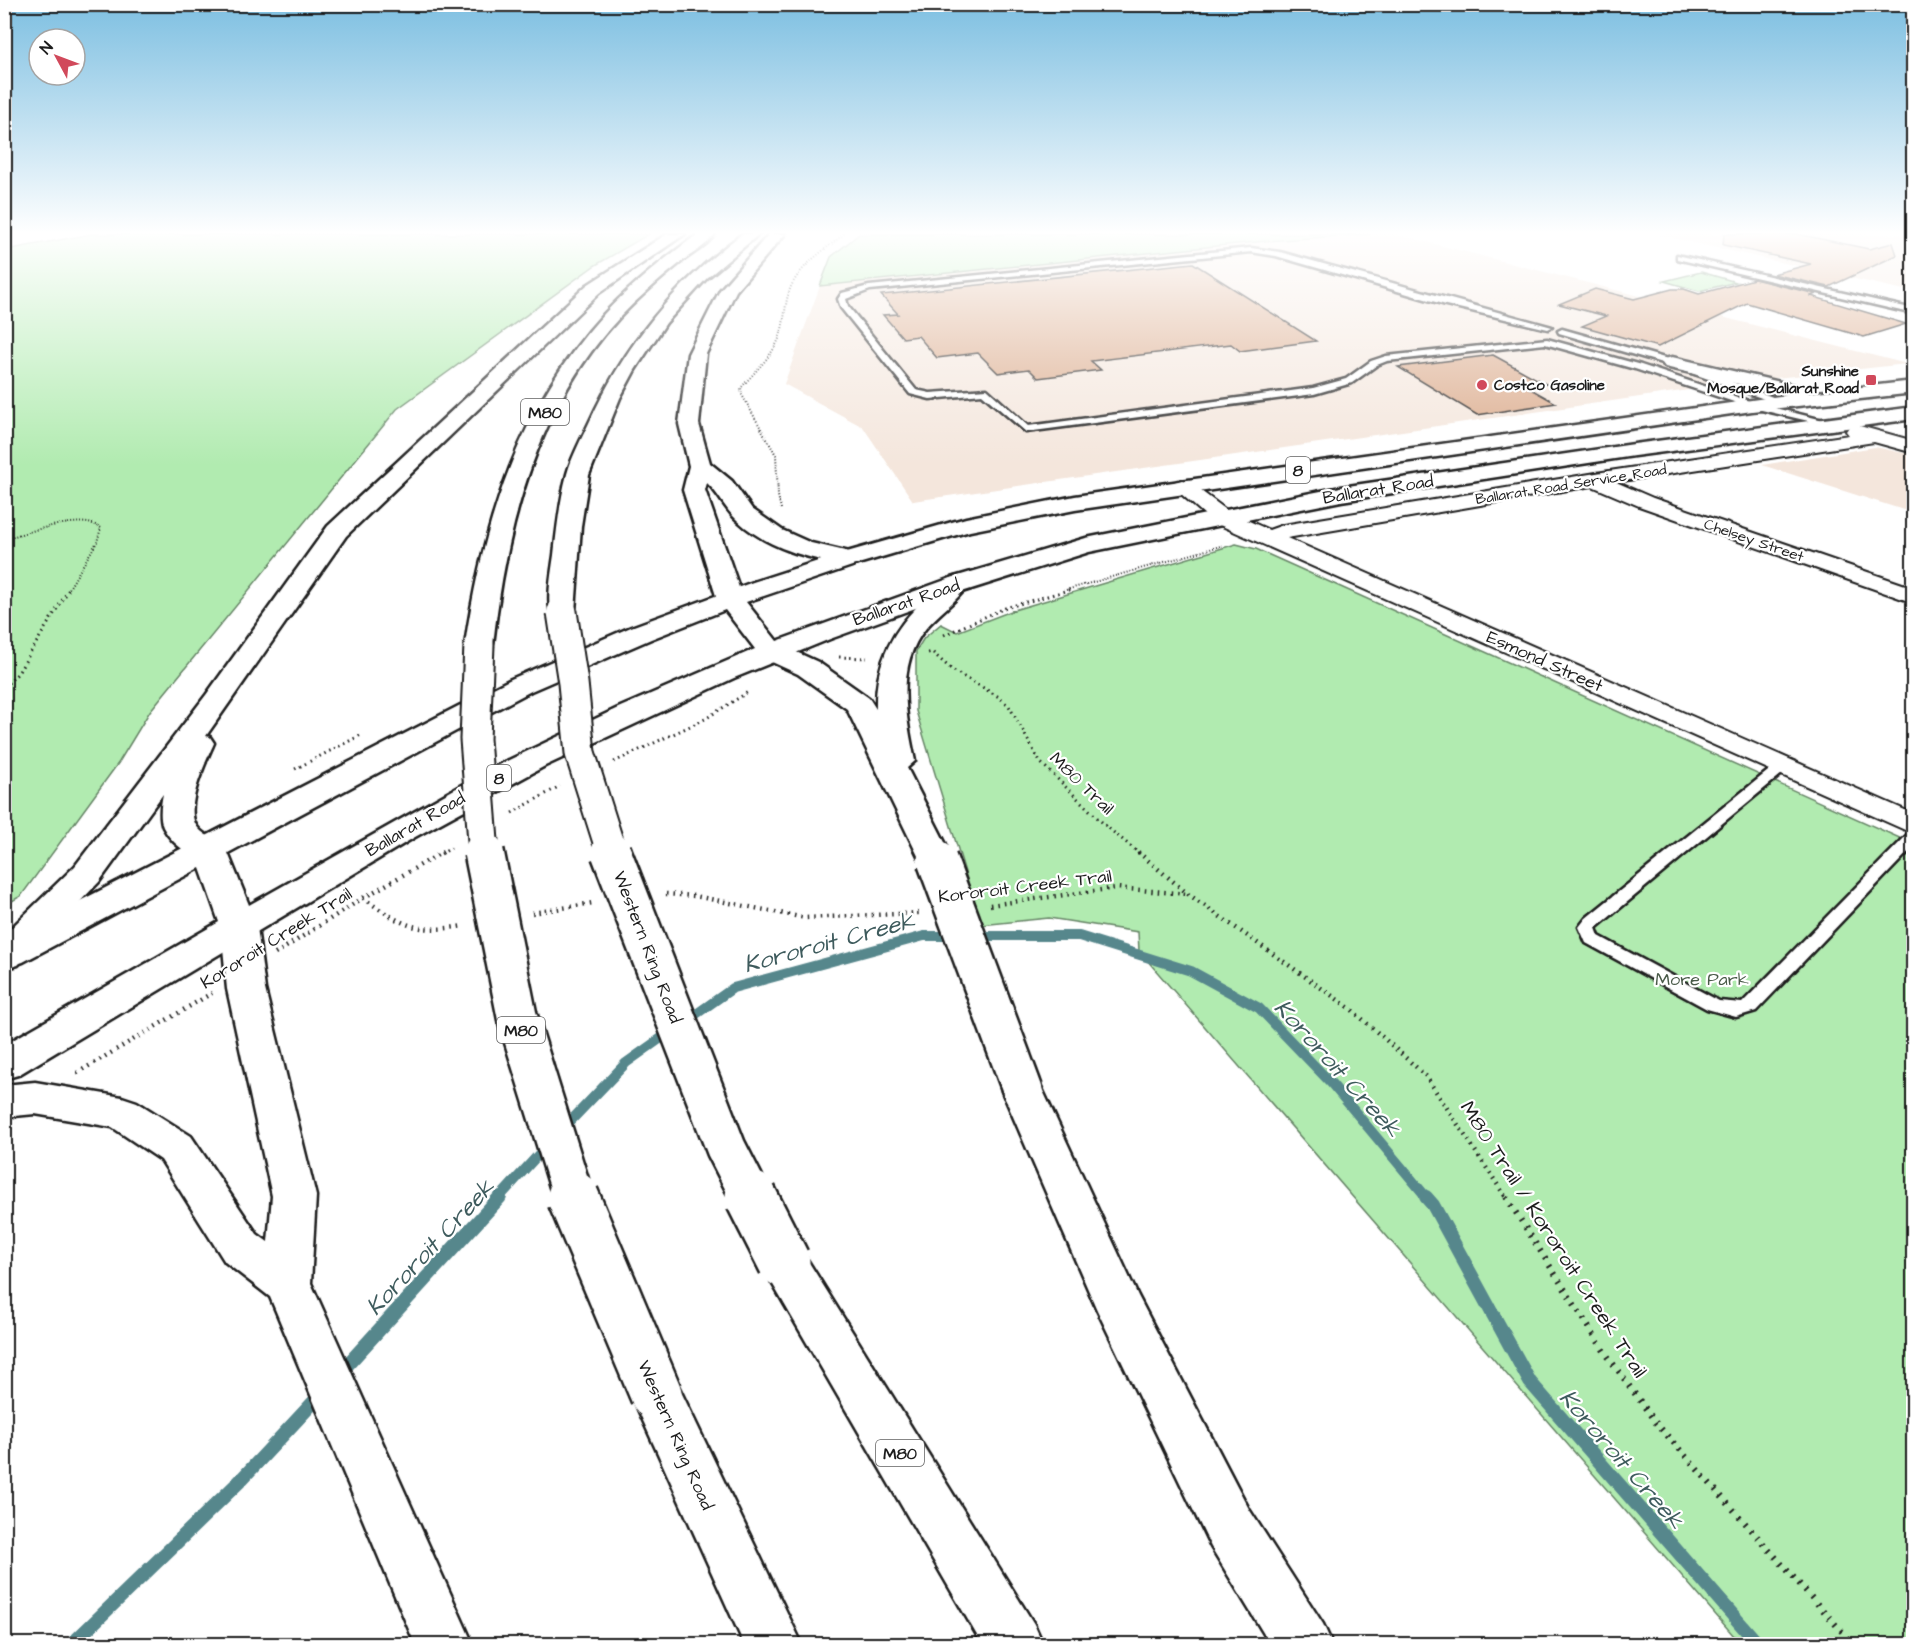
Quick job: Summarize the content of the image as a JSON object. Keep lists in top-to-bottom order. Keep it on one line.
{"streets":{"highway":["M80","8","Ballarat Road","Western Ring Road"],"street":["Ballarat Road Service Road","Chelsey Street","Esmond Street"],"path":["M80 Trail","Kororoit Creek Trail","M80 Trail / Kororoit Creek Trail"]},"crossings":[["Ballarat Road Service Road","Chelsey Street"],["Ballarat Road Service Road","Esmond Street"],["Ballarat Road","Esmond Street"],["M80 Trail","Kororoit Creek Trail"],["M80 Trail","M80 Trail / Kororoit Creek Trail"],["Kororoit Creek Trail","M80 Trail / Kororoit Creek Trail"]],"water":["Kororoit Creek"],"parks":["More Park"],"places":{"transit":["Sunshine Mosque/Ballarat Road"],"other":["Costco Gasoline"]},"north":"top left"}
